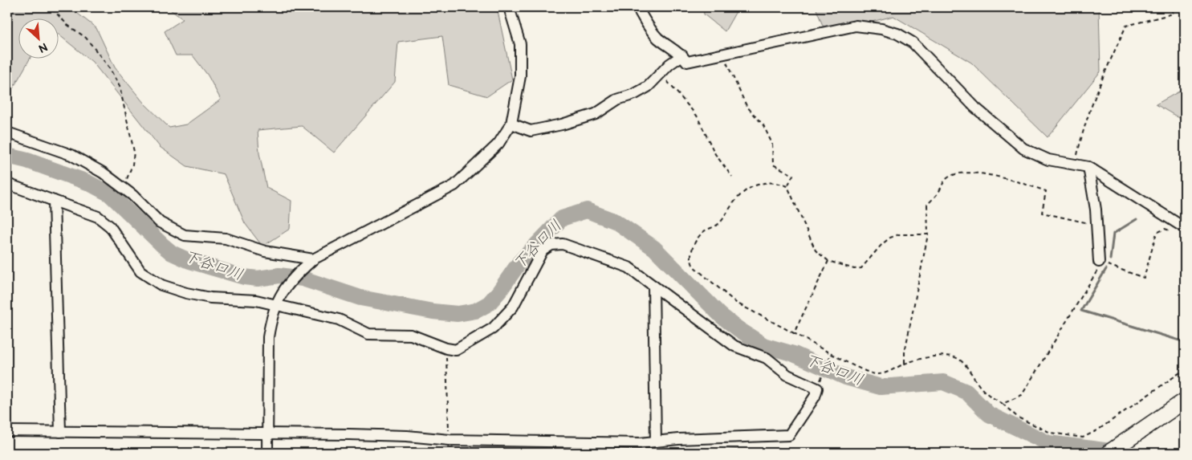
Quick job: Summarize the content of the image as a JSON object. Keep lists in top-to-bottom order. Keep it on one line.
{"water":["下谷口川"],"north":"bottom right"}
